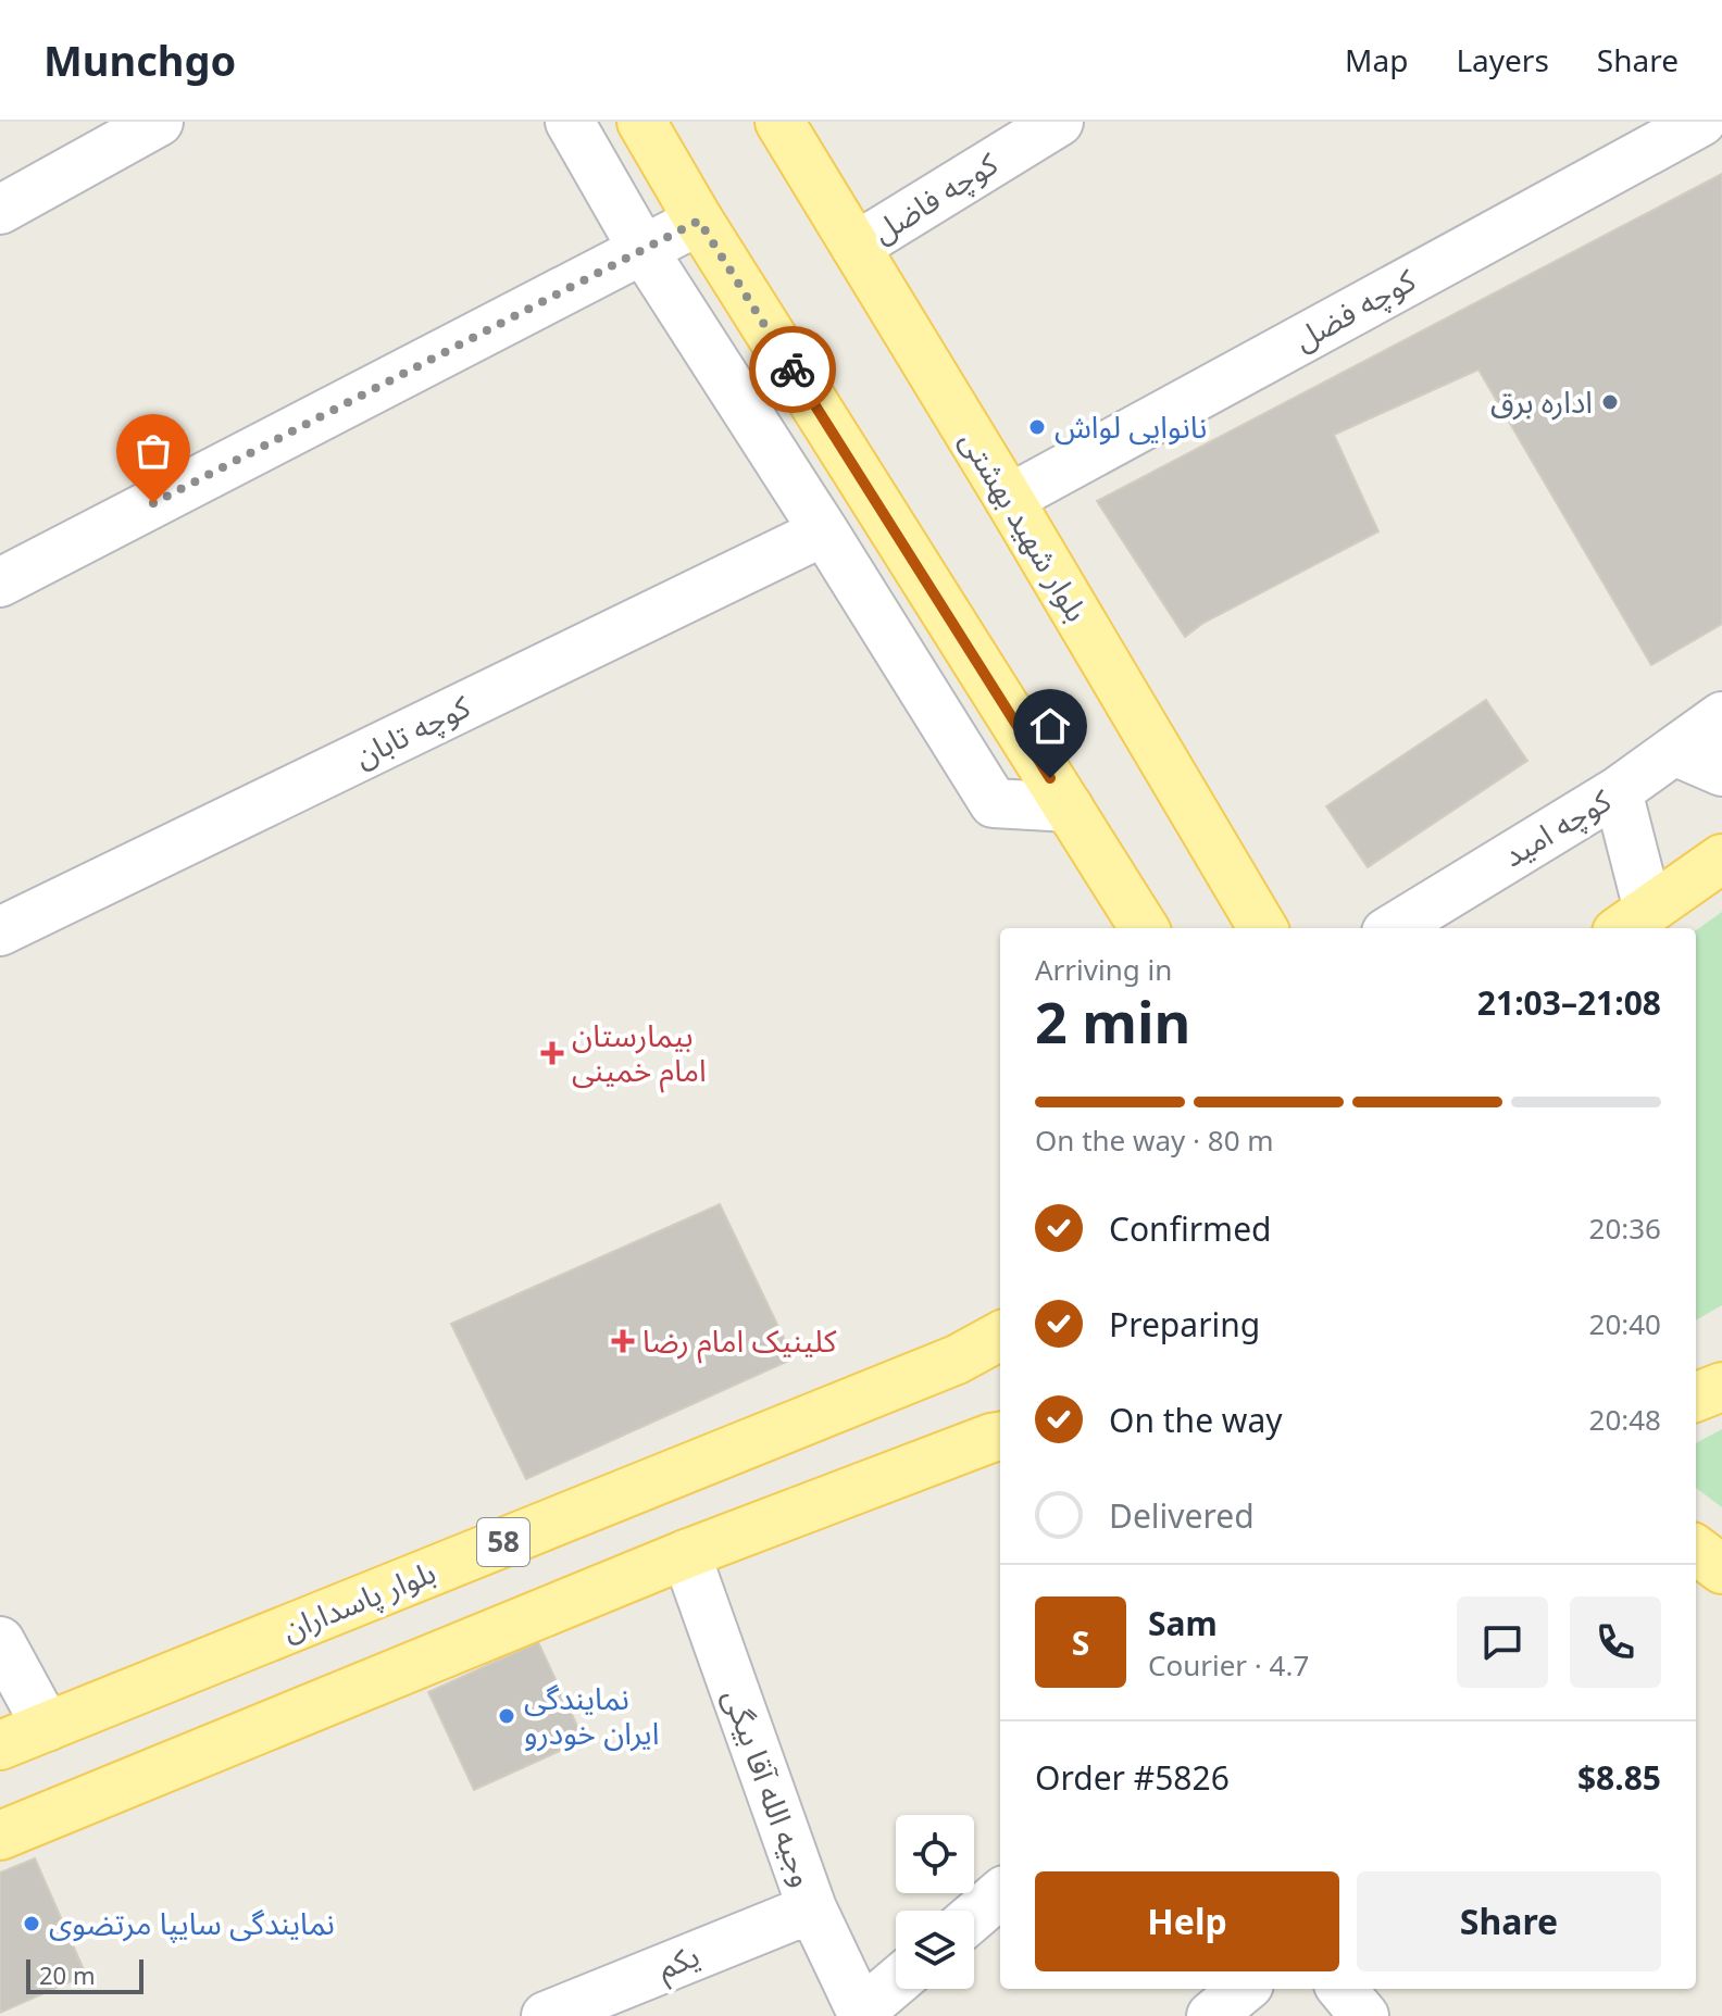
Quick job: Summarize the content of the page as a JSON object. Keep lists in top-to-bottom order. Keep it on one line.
{"streets":{"main road":["بلوار شهید بهشتی","58","بلوار پاسداران"],"street":["کوچه فاضل","کوچه فضل","کوچه تابان","کوچه امید","وجیه الله آقا بیگی","یکم"]},"crossings":[["کوچه فاضل","بلوار شهید بهشتی"],["کوچه فضل","بلوار شهید بهشتی"],["وجیه الله آقا بیگی","یکم"]],"places":{"other":["اداره برق","نانوایی لواش","نمایندگی ایران خودرو","نمایندگی سایپا مرتضوی"],"health":["بیمارستان امام خمینی","کلینیک امام رضا"]},"scale_bar":"20 m","page":{"header":"Munchgo","nav":["Map","Layers","Share"],"heading":["2 min","Arriving in","21:03–21:08"],"panel":["Sam","Courier · 4.7","Order #5826","$8.85"],"bar":"On the way · 80 m","list":[["Confirmed","20:36"],["Preparing","20:40"],["On the way","20:48"],"Delivered"],"round":"S","buttons":["Help","Share"],"scale":"20 m"}}
